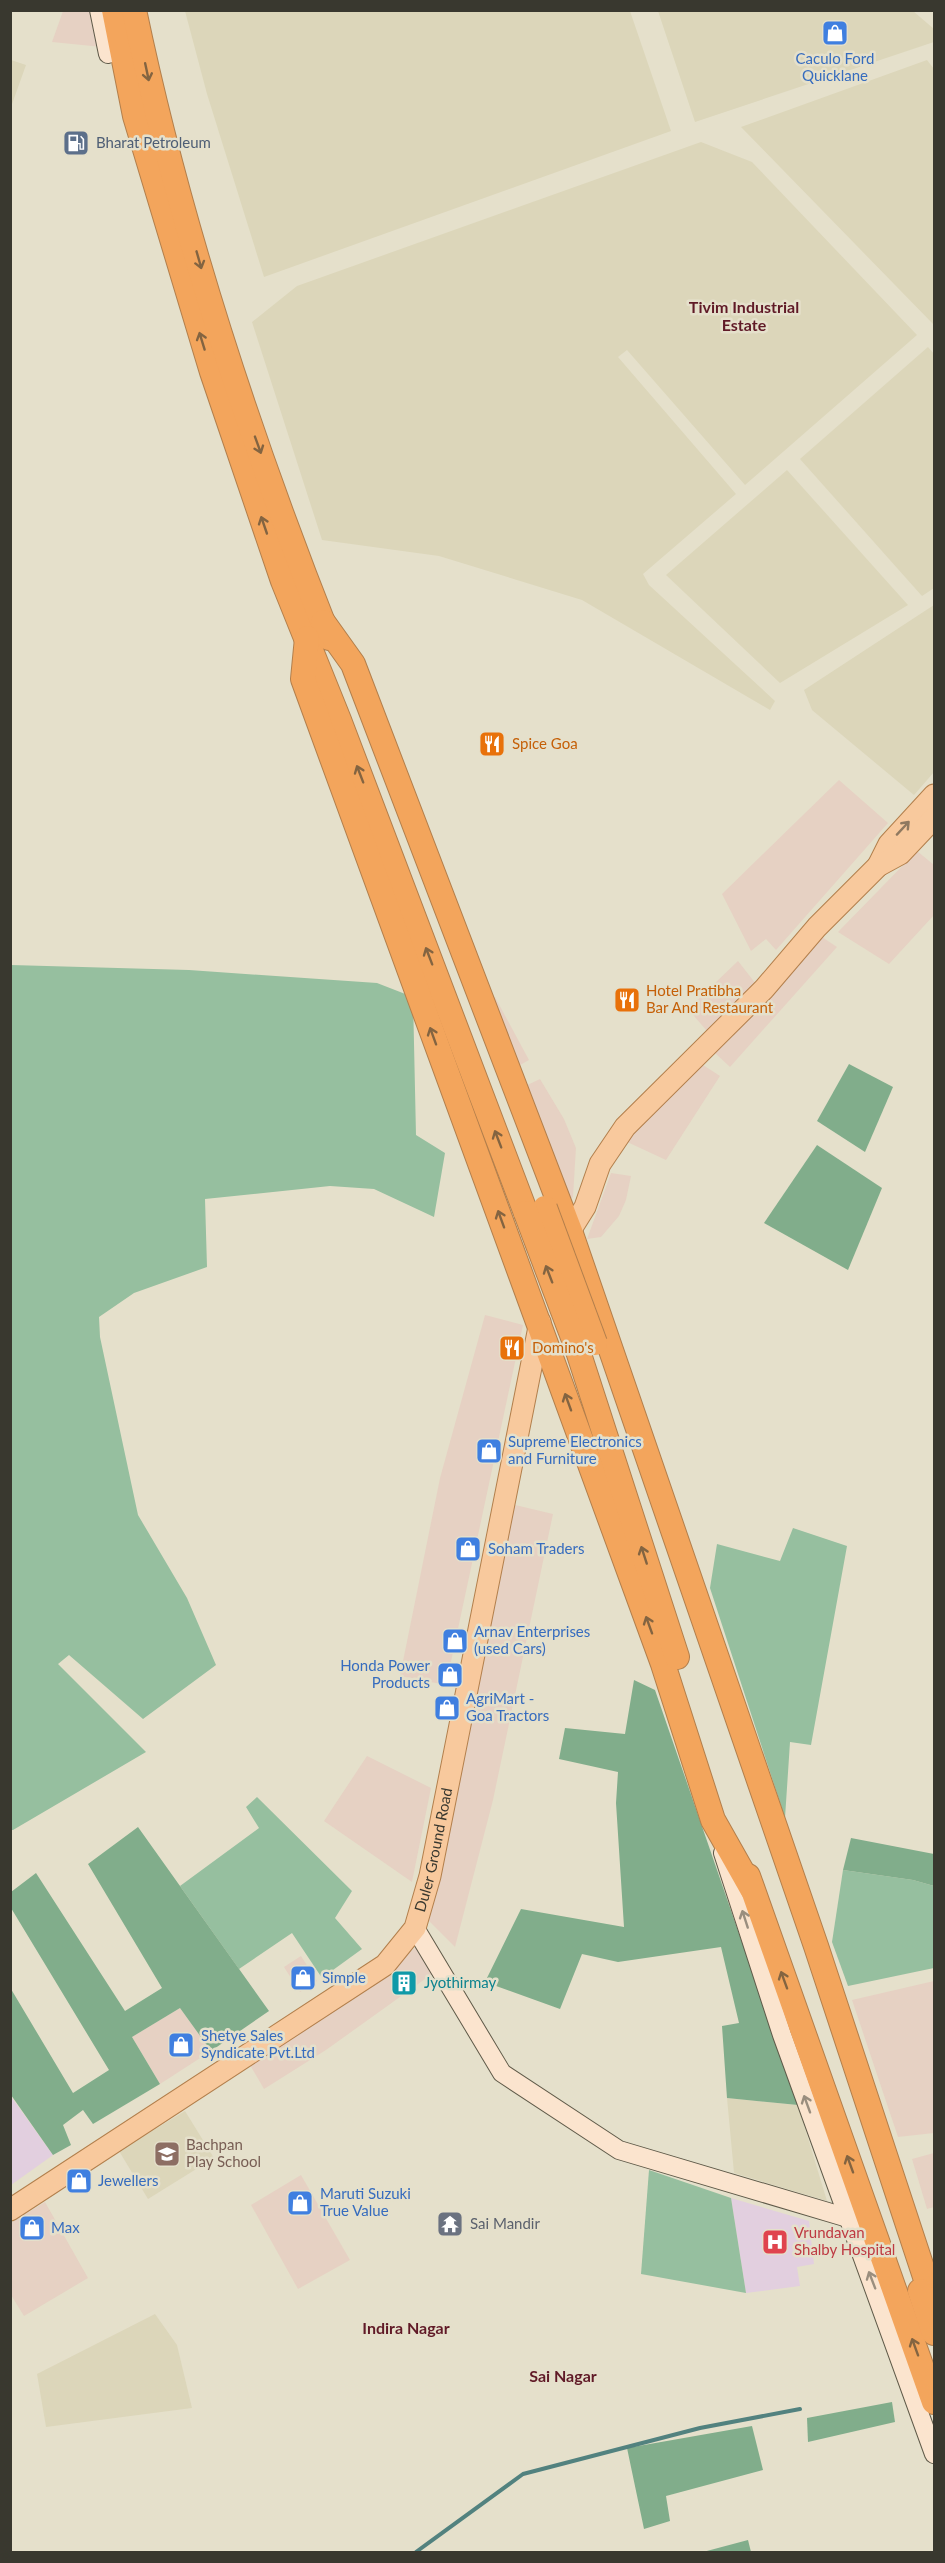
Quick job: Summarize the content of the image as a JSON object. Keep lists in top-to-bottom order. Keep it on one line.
{"streets":{"main road":["Duler Ground Road"]},"districts":["Tivim Industrial Estate","Indira Nagar","Sai Nagar"],"places":{"shop":["Caculo Ford Quicklane","Supreme Electronics and Furniture","Soham Traders","Arnav Enterprises (used Cars)","Honda Power Products","AgriMart - Goa Tractors","Simple","Shetye Sales Syndicate Pvt.Ltd","Jewellers","Maruti Suzuki True Value","Max"],"fuel station":["Bharat Petroleum"],"restaurant":["Spice Goa","Hotel Pratibha Bar And Restaurant","Domino's"],"building":["Jyothirmay"],"school or university":["Bachpan Play School"],"temple":["Sai Mandir"],"hospital":["Vrundavan Shalby Hospital"]}}
